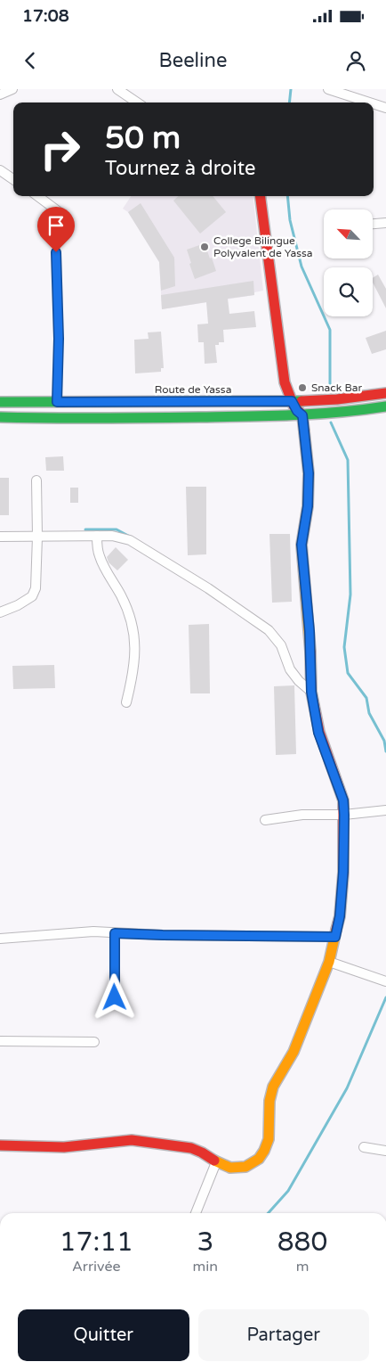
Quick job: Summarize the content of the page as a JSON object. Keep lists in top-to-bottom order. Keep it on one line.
{"streets":{"street":["Route de Yassa"]},"places":["College Bilingue Polyvalent de Yassa","Snack Bar"],"north":"top left","page":{"status":"17:08","header":"Beeline","turn":["50 m","Tournez à droite"],"eta":["17:11","Arrivée","3","min","880","m"],"buttons":["Quitter","Partager"]}}
